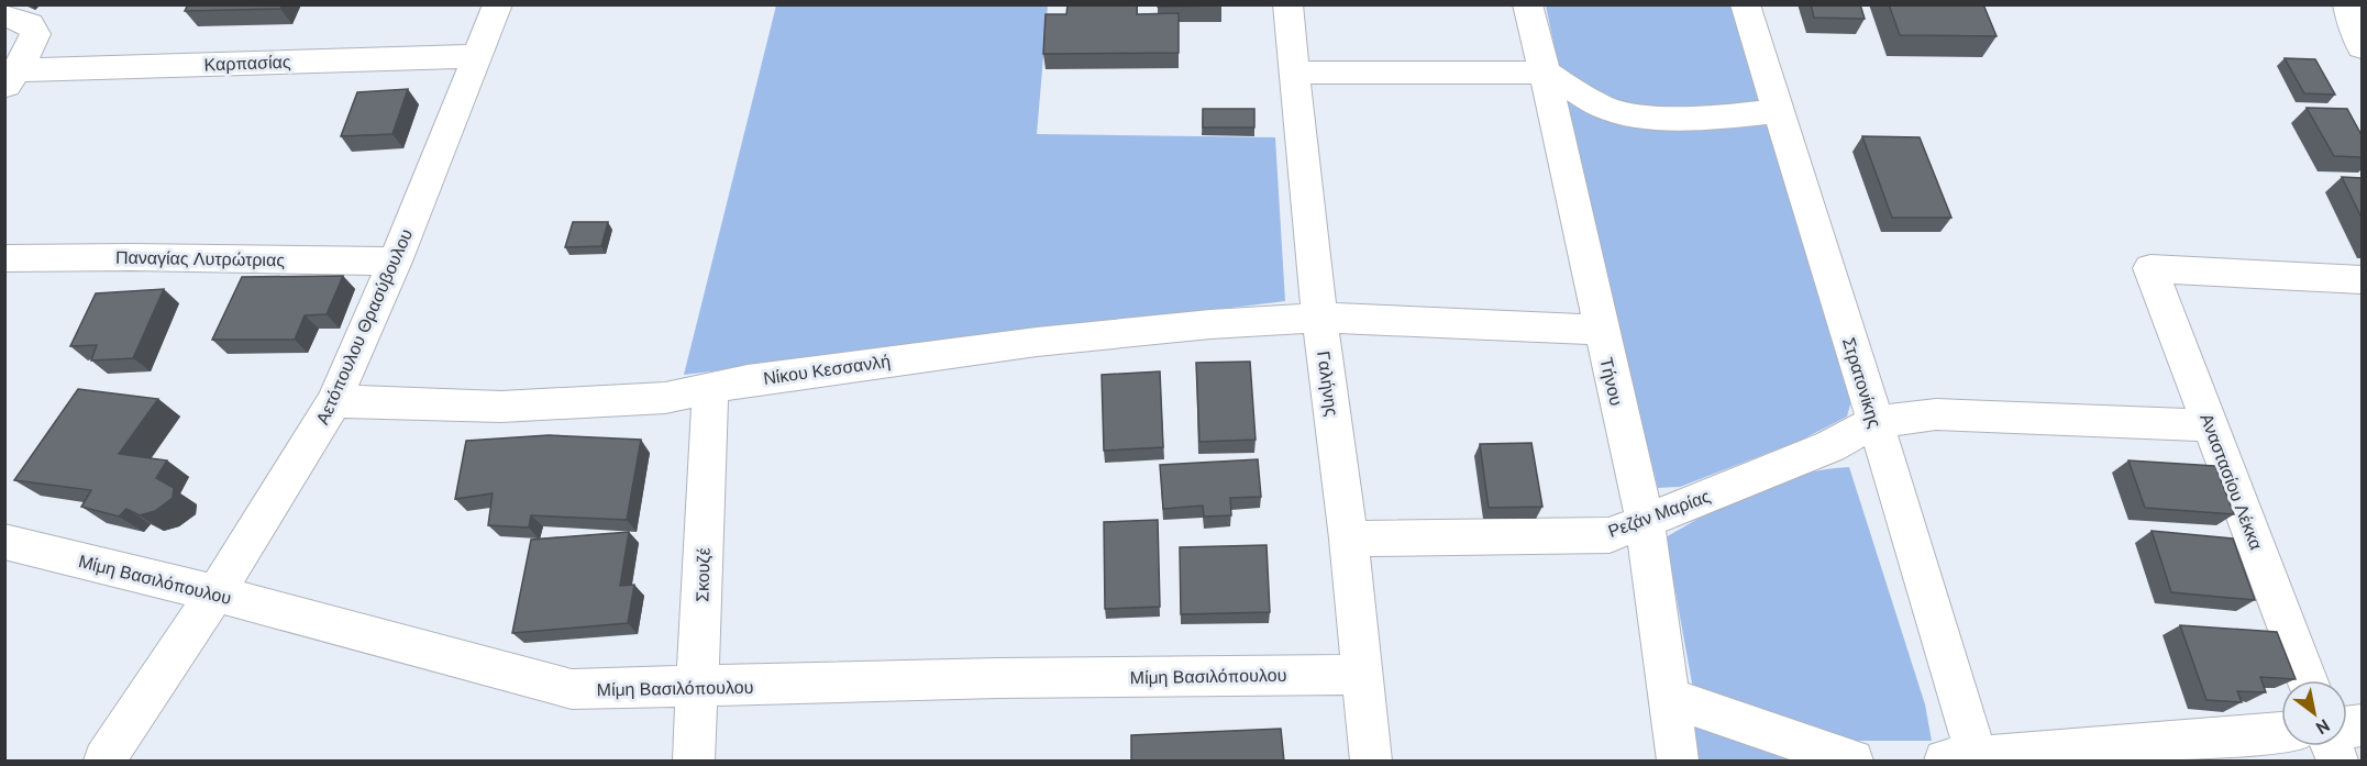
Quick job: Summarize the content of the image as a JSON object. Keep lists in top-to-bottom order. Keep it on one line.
{"streets":{"street":["Καρπασίας","Παναγίας Λυτρώτριας","Αετόπουλου Θρασύβουλου","Νίκου Κεσσανλή","Τήνου","Στρατονίκης","Γαλήνης","Αναστασίου Λέκκα","Ρεζάν Μαρίας","Σκουζέ","Μίμη Βασιλόπουλου"]},"crossings":[["Καρπασίας","Αετόπουλου Θρασύβουλου"],["Παναγίας Λυτρώτριας","Αετόπουλου Θρασύβουλου"],["Αετόπουλου Θρασύβουλου","Νίκου Κεσσανλή"],["Αετόπουλου Θρασύβουλου","Μίμη Βασιλόπουλου"],["Νίκου Κεσσανλή","Τήνου"],["Νίκου Κεσσανλή","Γαλήνης"],["Νίκου Κεσσανλή","Σκουζέ"],["Τήνου","Ρεζάν Μαρίας"],["Στρατονίκης","Ρεζάν Μαρίας"],["Γαλήνης","Ρεζάν Μαρίας"],["Γαλήνης","Μίμη Βασιλόπουλου"],["Σκουζέ","Μίμη Βασιλόπουλου"]],"north":"bottom right"}
